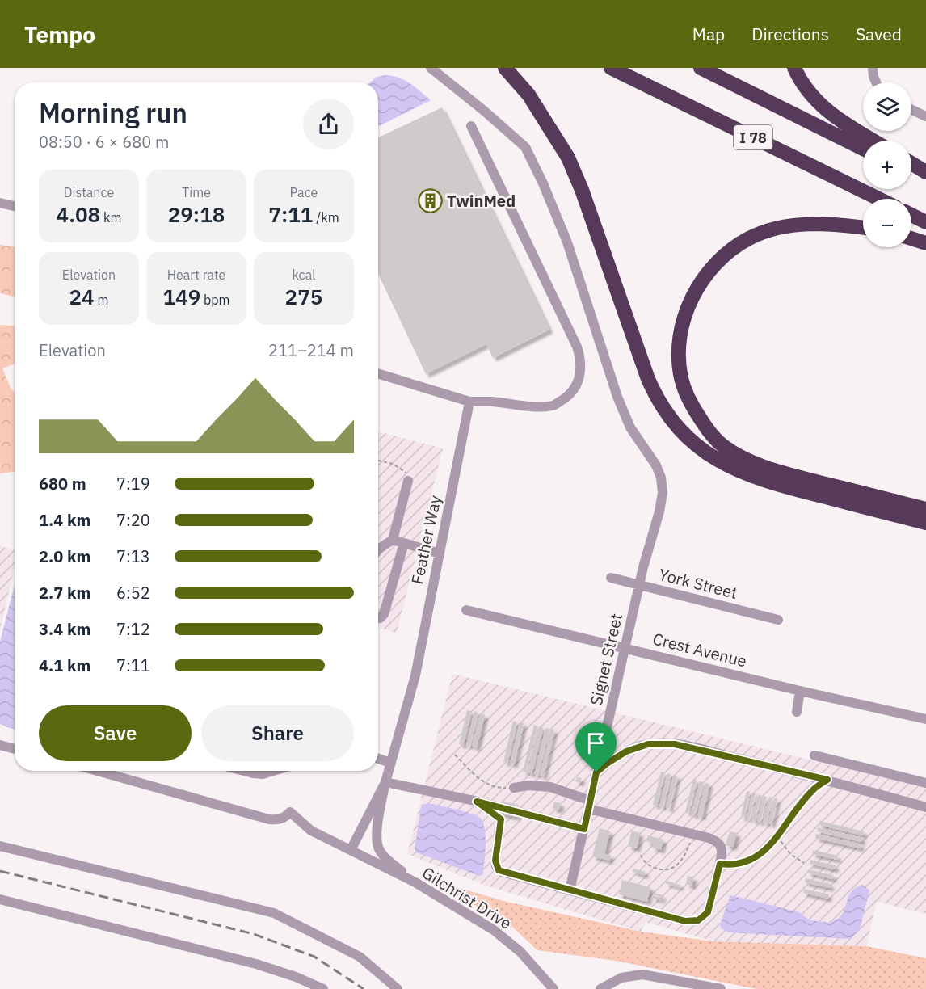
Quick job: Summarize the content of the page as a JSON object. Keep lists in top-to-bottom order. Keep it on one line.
{"streets":{"highway":["I 78"],"street":["Feather Way","York Street","Crest Avenue","Signet Street","Gilchrist Drive"]},"crossings":[["Feather Way","Gilchrist Drive"],["York Street","Signet Street"],["Crest Avenue","Signet Street"]],"places":{"building":["TwinMed"]},"page":{"header":"Tempo","nav":["Map","Directions","Saved"],"map_buttons":["+","−"],"heading":["Morning run","08:50 · 6 × 680 m"],"stats":[["Distance","4.08 km"],["Time","29:18"],["Pace","7:11 /km"],["Elevation","24 m"],["Heart rate","149 bpm"],["kcal","275"]],"chart":["Elevation","211–214 m"],"list":[{"name":"680 m","note":"7:19"},{"name":"1.4 km","note":"7:20"},{"name":"2.0 km","note":"7:13"},{"name":"2.7 km","note":"6:52"},{"name":"3.4 km","note":"7:12"},{"name":"4.1 km","note":"7:11"}],"buttons":["Save","Share"]}}
